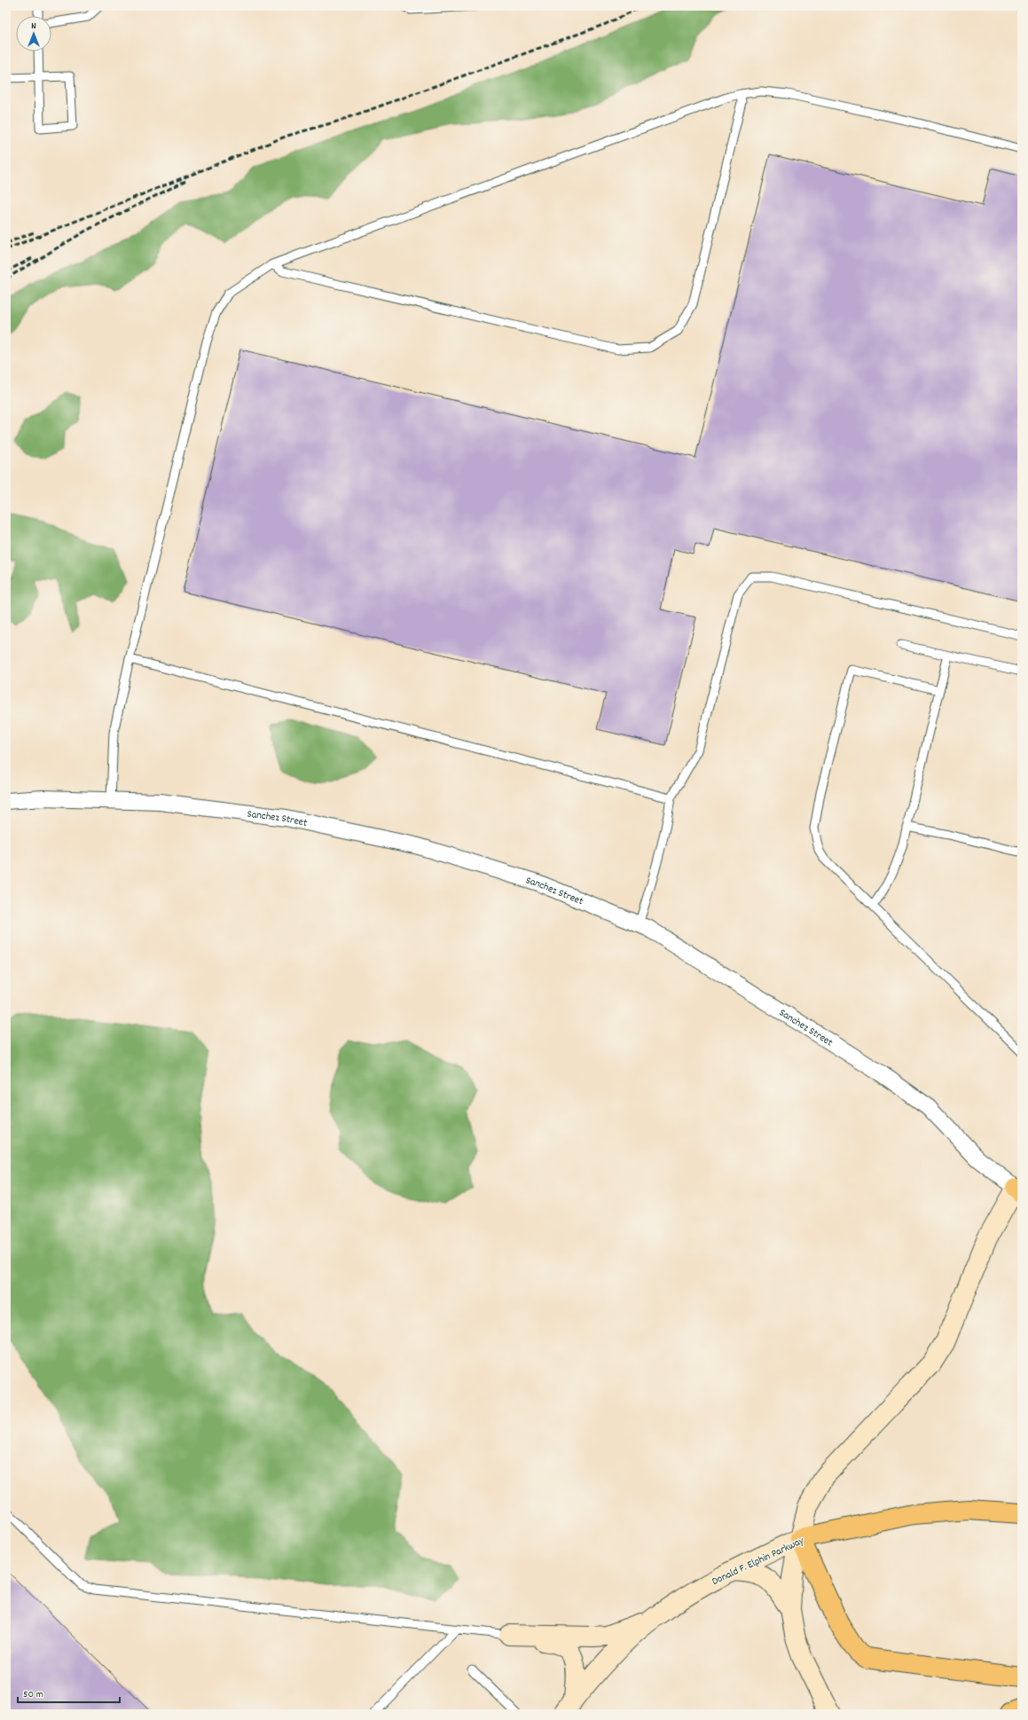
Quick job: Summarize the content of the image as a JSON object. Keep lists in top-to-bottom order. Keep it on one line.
{"streets":{"highway":["Donald F. Elphin Parkway"],"street":["Sanchez Street"]},"scale_bar":"50 m","north":"top"}
